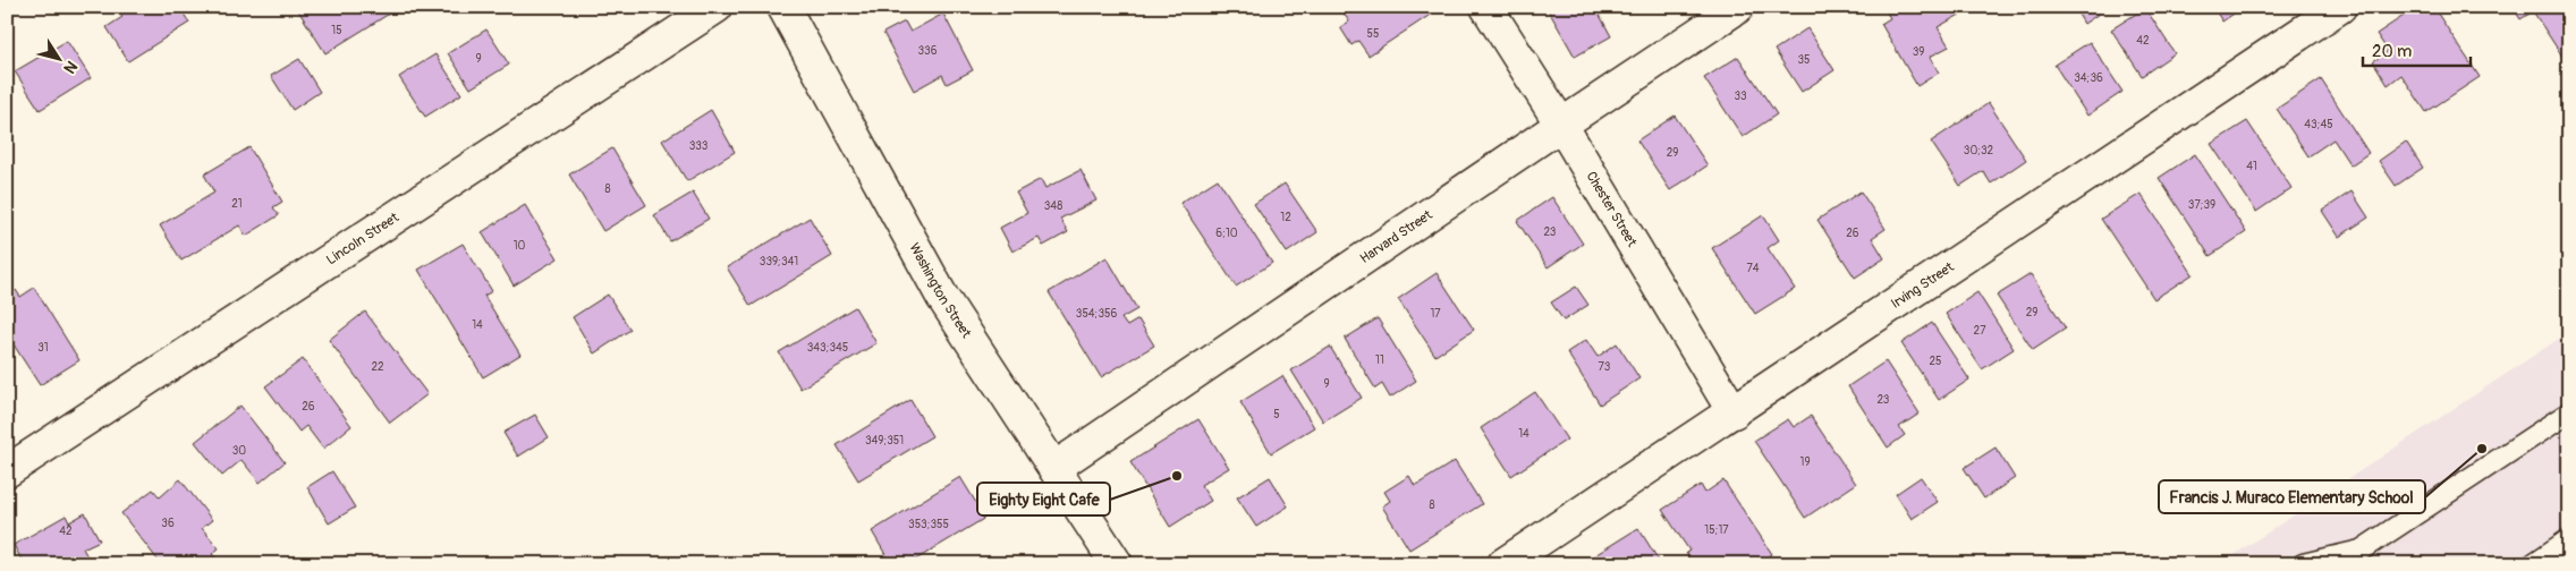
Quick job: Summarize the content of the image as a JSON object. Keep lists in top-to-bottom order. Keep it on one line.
{"streets":{"street":["Chester Street","Harvard Street","Lincoln Street","Irving Street","Washington Street"]},"crossings":[["Chester Street","Harvard Street"],["Chester Street","Irving Street"],["Harvard Street","Washington Street"]],"places":["Francis J. Muraco Elementary School","Eighty Eight Cafe"],"house_numbers":["15","55","42","336","39","9","35","34;36","33","43;45","333","30;32","29","41","8","21","37;39","348","12","23","6;10","26","10","339;341","74","29","354;356","17","14","27","31","343;345","11","25","22","73","9","23","26","5","14","349;351","30","19","8","36","353;355","15;17","42"],"scale_bar":"20 m","north":"bottom right"}
